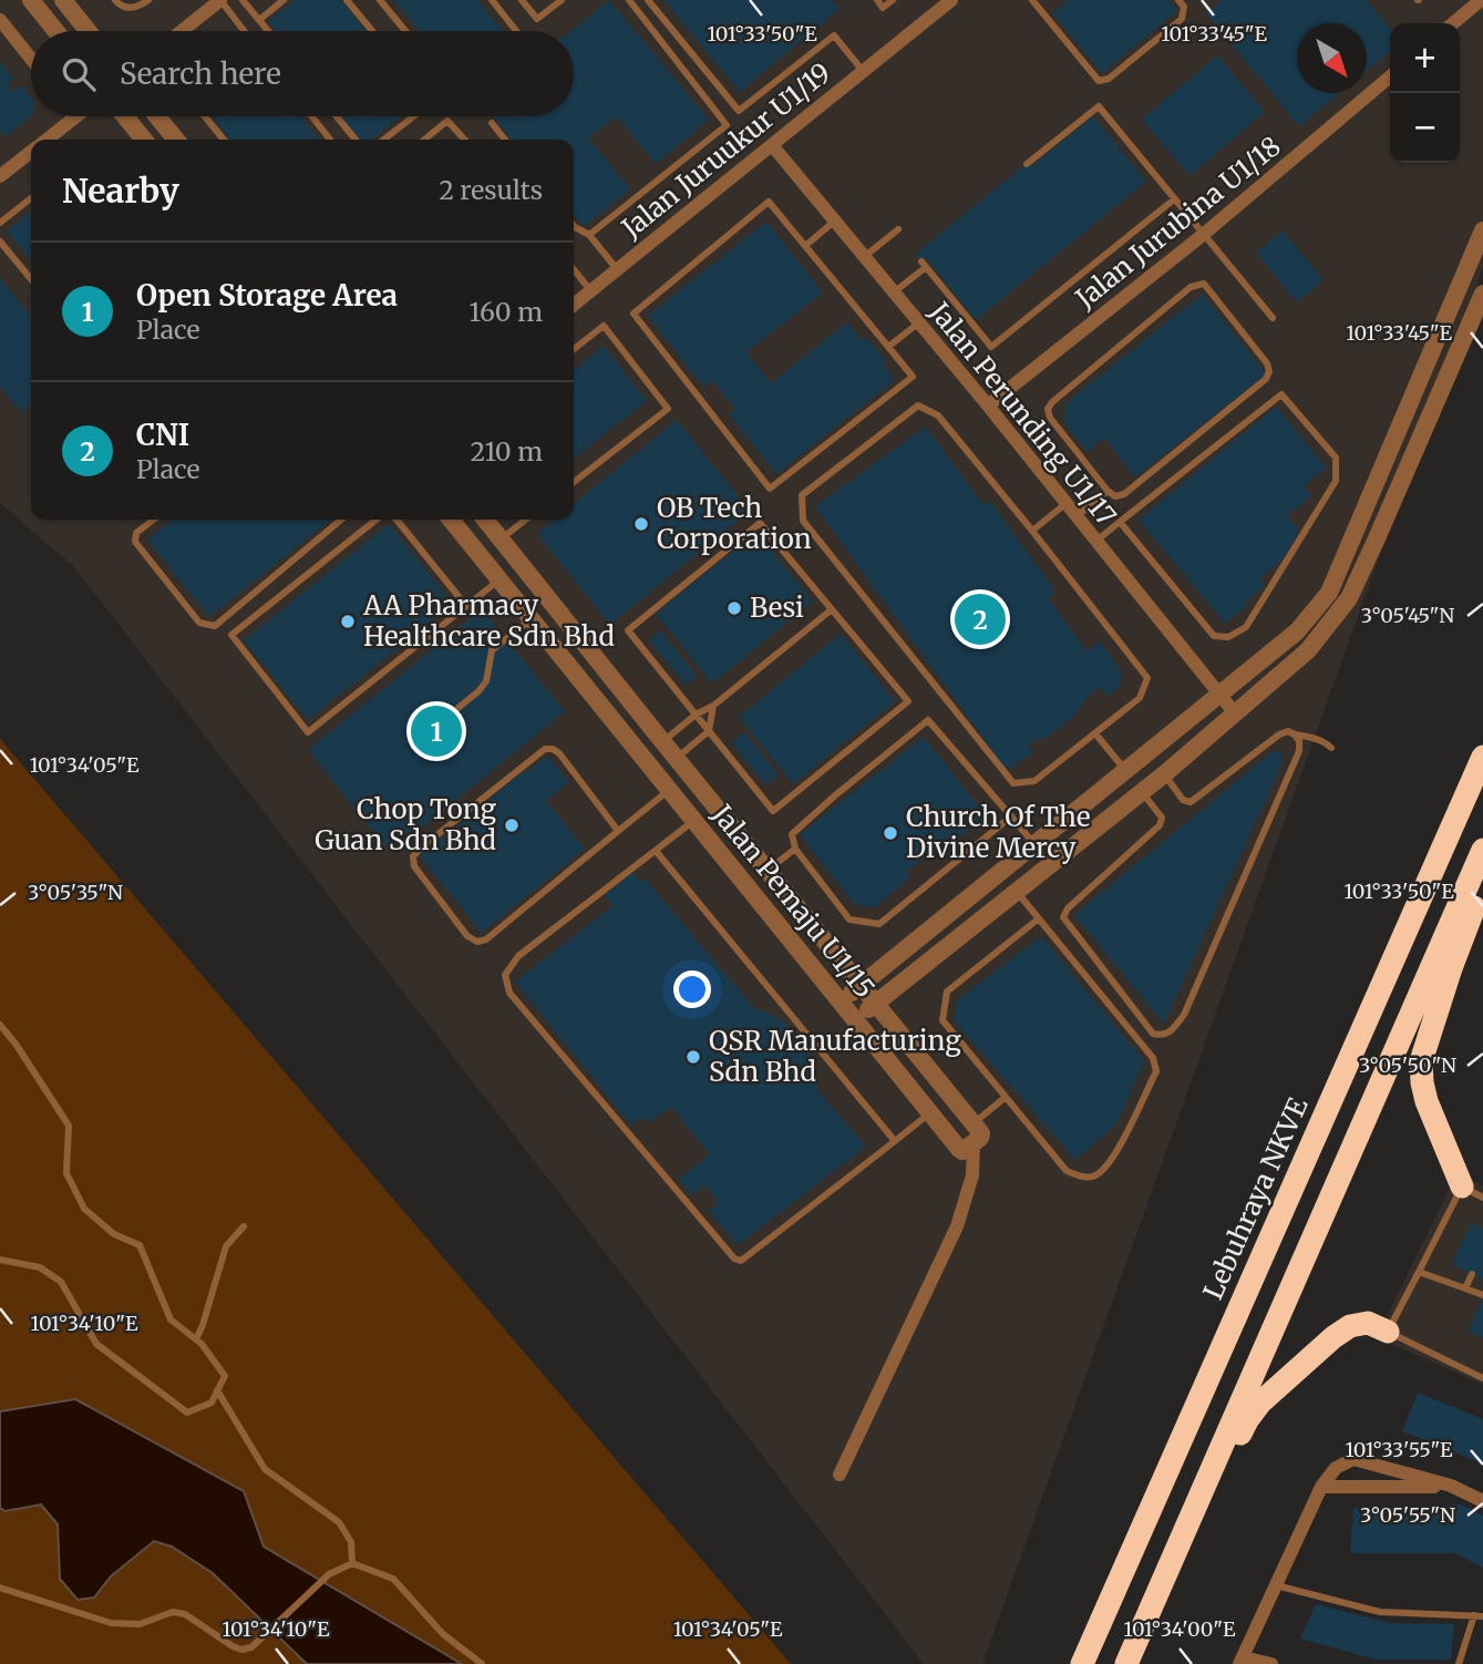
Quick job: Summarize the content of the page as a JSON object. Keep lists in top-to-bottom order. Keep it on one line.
{"streets":{"highway":["Lebuhraya NKVE"],"street":["Jalan Juruukur U1/19","Jalan Jurubina U1/18","Jalan Perunding U1/17","Jalan Pemaju U1/15"]},"crossings":[["Jalan Juruukur U1/19","Jalan Perunding U1/17"],["Jalan Jurubina U1/18","Jalan Perunding U1/17"]],"places":["OB Tech Corporation","Besi","AA Pharmacy Healthcare Sdn Bhd","Chop Tong Guan Sdn Bhd","Church Of The Divine Mercy","QSR Manufacturing Sdn Bhd"],"north":"bottom right","page":{"map_buttons":["+","−"],"search":"Search here","heading":["Nearby","2 results"],"list":[{"mark":"1","name":"Open Storage Area","note":"Place","value":"160 m"},{"mark":"2","name":"CNI","note":"Place","value":"210 m"}],"pins":["2","1"]},"coordinates":["101°33'50\"E","101°33'45\"E","3°05'45\"N","101°34'05\"E","3°05'35\"N","3°05'50\"N","101°34'10\"E","101°33'55\"E","3°05'55\"N","101°34'00\"E"]}
